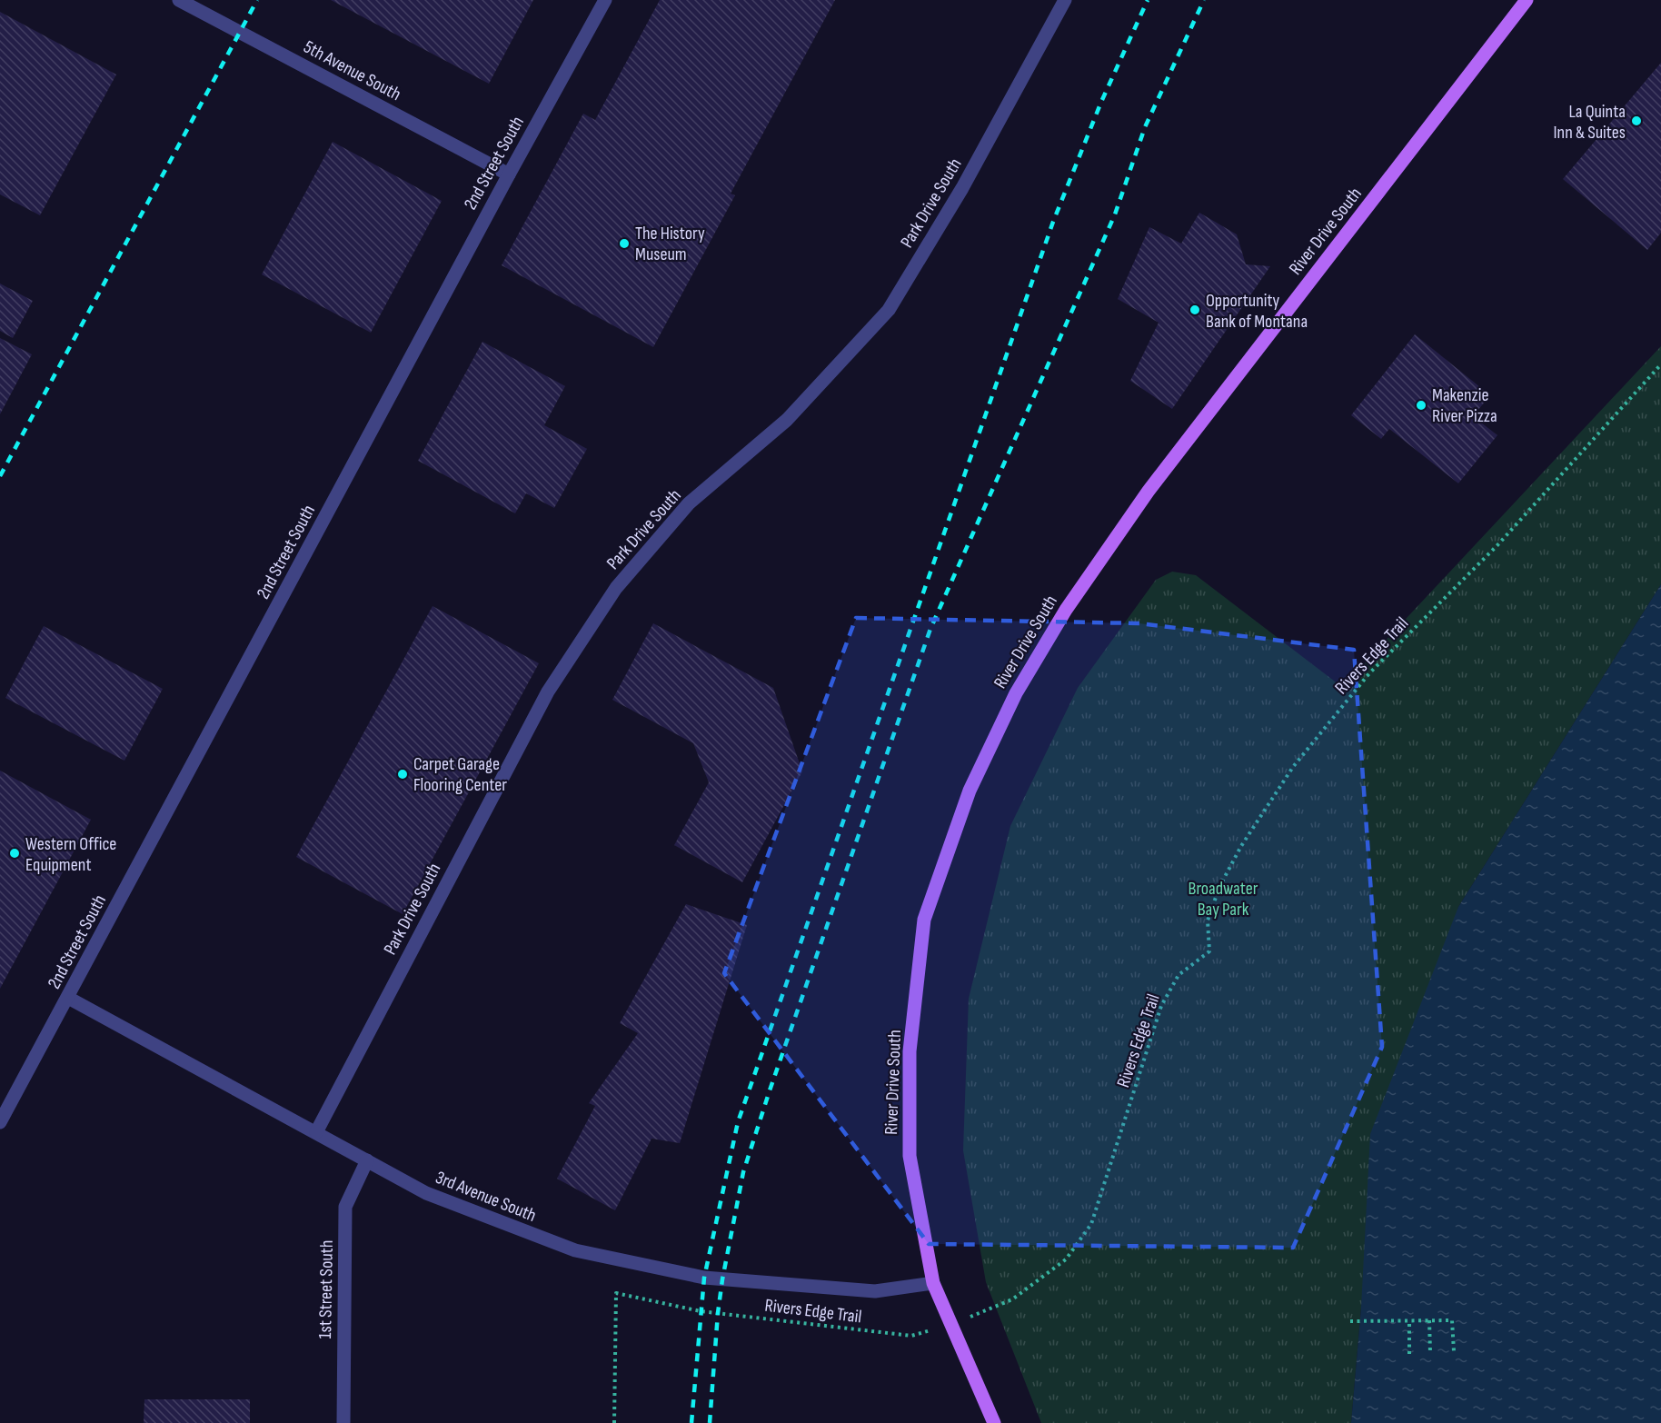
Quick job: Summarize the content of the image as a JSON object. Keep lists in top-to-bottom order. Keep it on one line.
{"streets":{"main road":["River Drive South"],"street":["5th Avenue South","2nd Street South","Park Drive South","3rd Avenue South","1st Street South"],"path":["Rivers Edge Trail"]},"crossings":[["5th Avenue South","2nd Street South"],["2nd Street South","3rd Avenue South"],["Park Drive South","3rd Avenue South"],["River Drive South","Rivers Edge Trail"],["River Drive South","3rd Avenue South"],["3rd Avenue South","1st Street South"]],"parks":["Broadwater Bay Park"],"places":["La Quinta Inn & Suites","The History Museum","Opportunity Bank of Montana","Makenzie River Pizza","Carpet Garage Flooring Center","Western Office Equipment"]}
